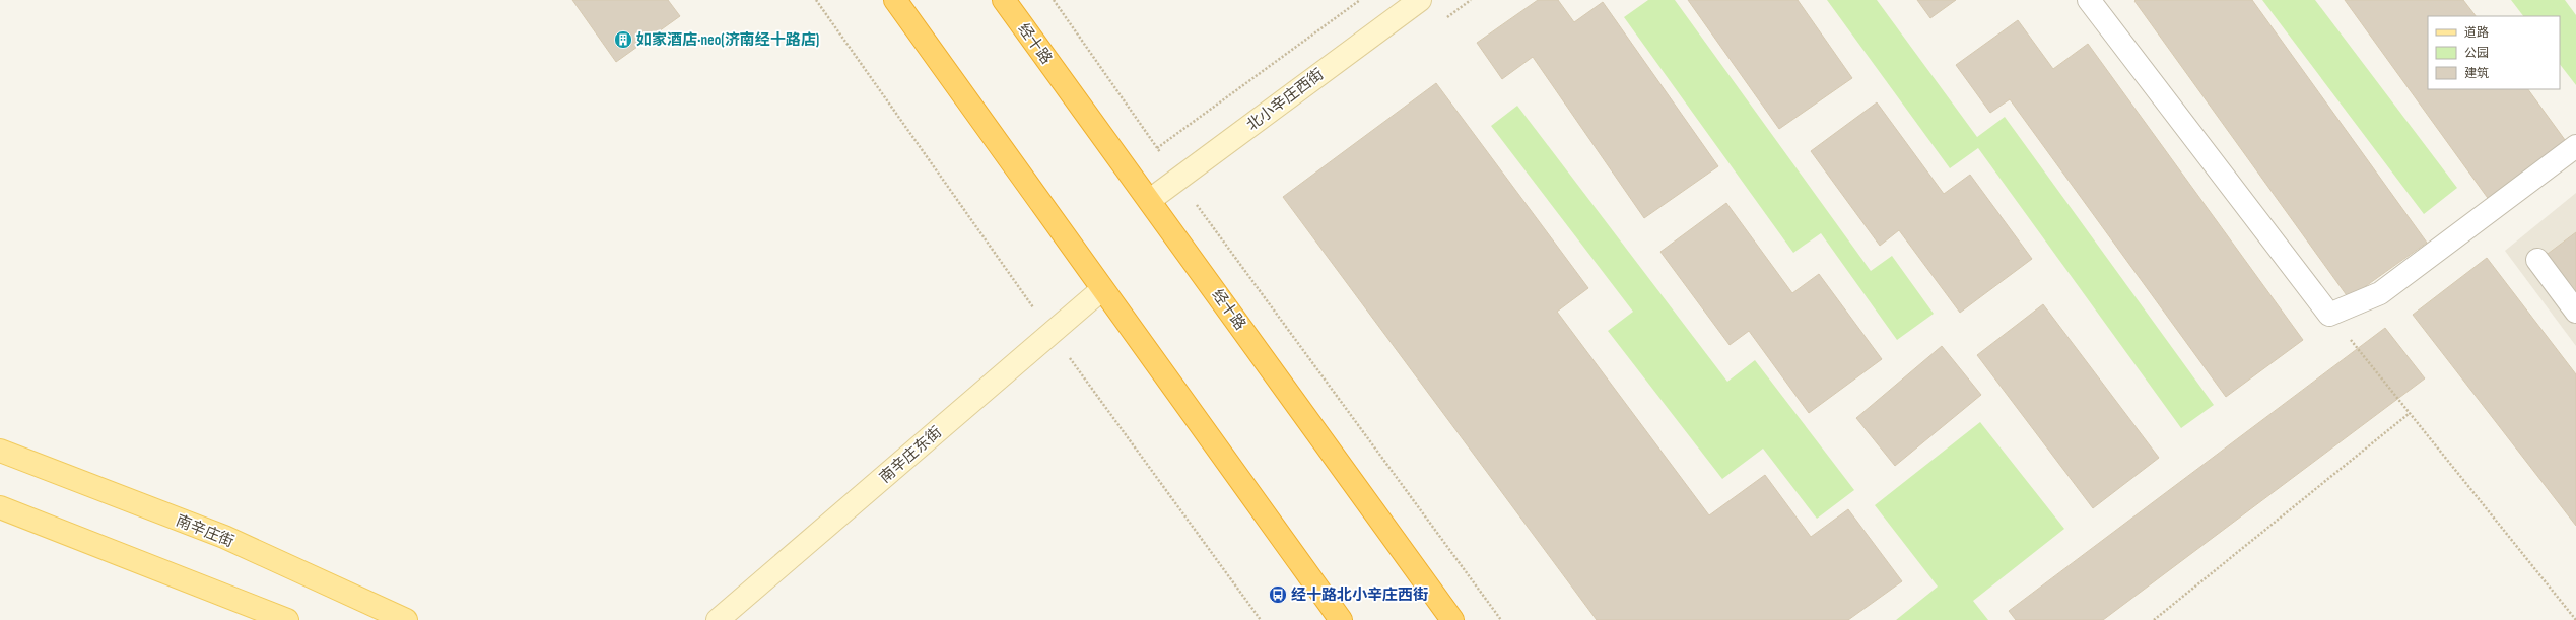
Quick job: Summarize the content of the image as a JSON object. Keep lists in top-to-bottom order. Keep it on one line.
{"streets":{"highway":["经十路"],"main road":["南辛庄街"],"street":["北小辛庄西街","南辛庄东街"]},"crossings":[["经十路","北小辛庄西街"]],"places":{"building":["如家酒店·neo(济南经十路店)"],"bus stop":["经十路北小辛庄西街"]},"legend":["道路","公园","建筑"]}
